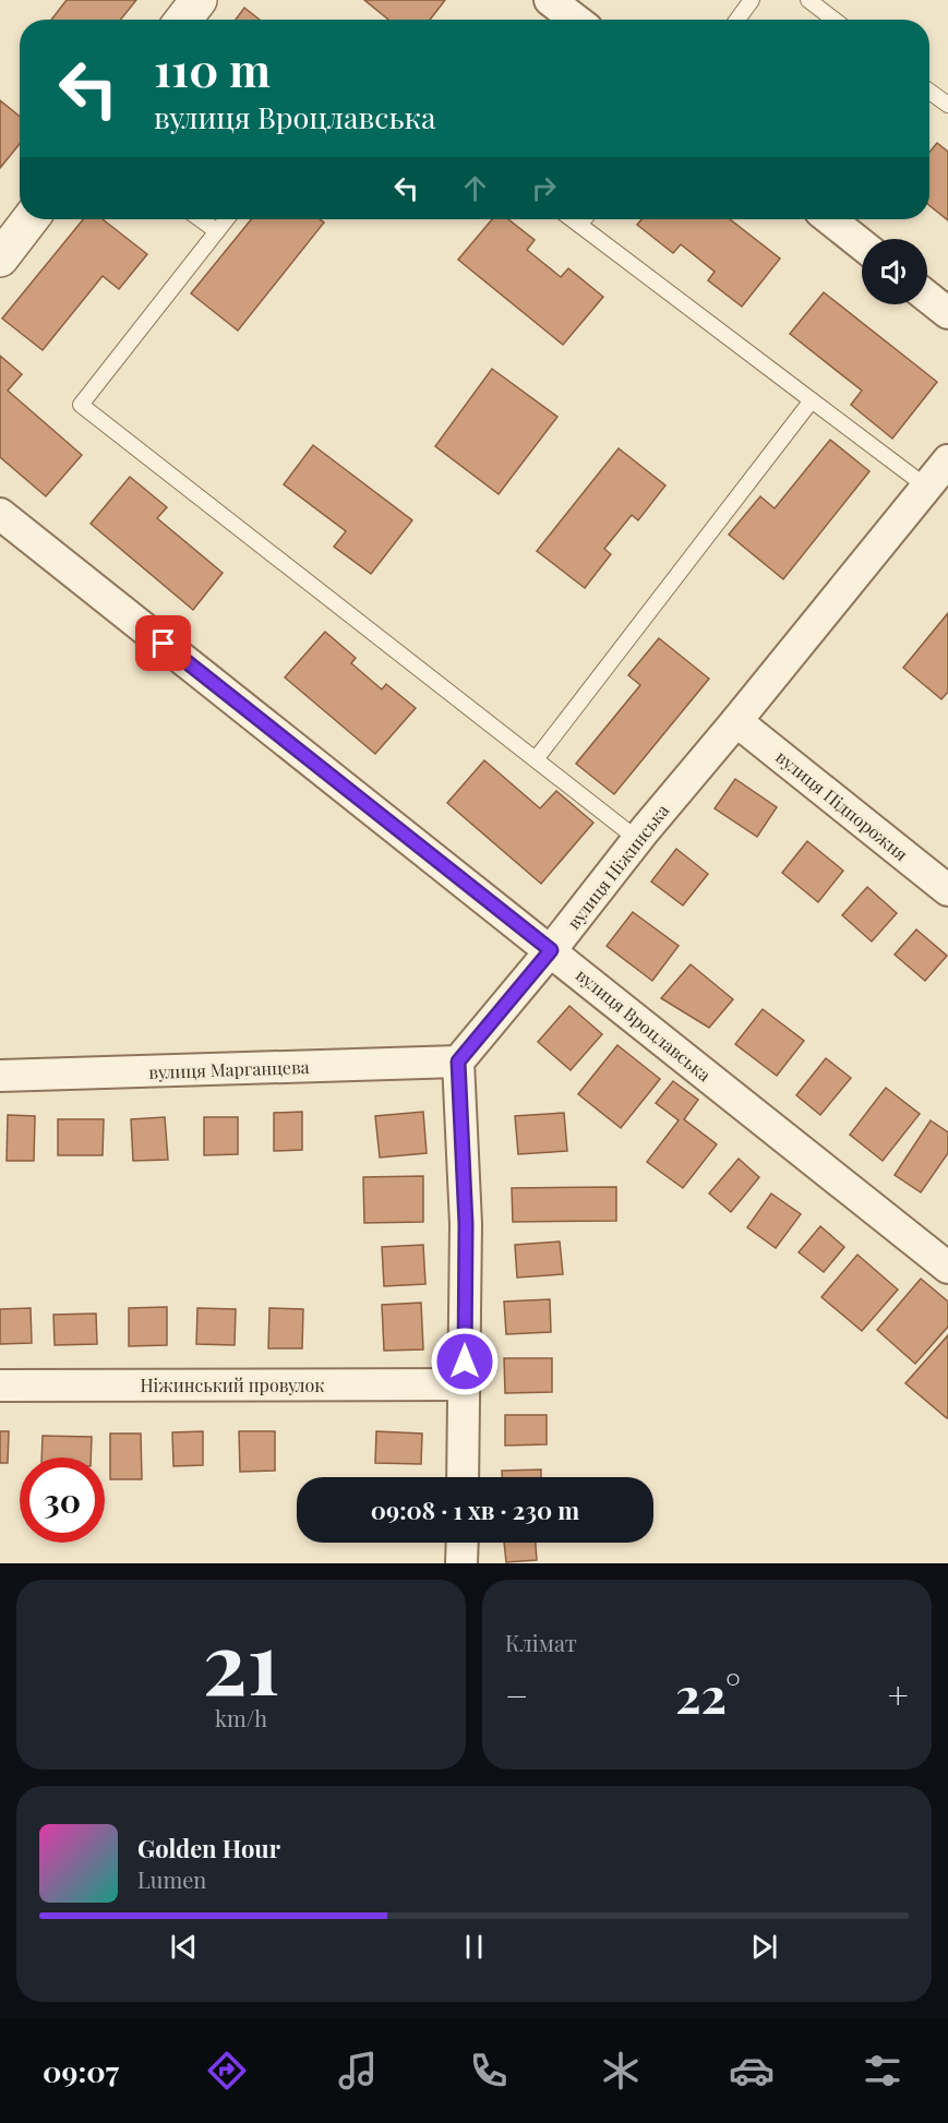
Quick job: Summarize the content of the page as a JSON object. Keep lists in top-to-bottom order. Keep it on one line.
{"streets":{"street":["вулиця Підпорожня","вулиця Ніжинська","вулиця Вроцлавська","вулиця Марганцева","Ніжинський провулок"]},"crossings":[["вулиця Підпорожня","вулиця Ніжинська"],["вулиця Ніжинська","вулиця Вроцлавська"],["вулиця Ніжинська","вулиця Марганцева"]],"page":{"turn":["110 m","вулиця Вроцлавська"],"limit":"30","trip":"09:08 · 1 хв · 230 m","tile":[["21","km/h"],"Клімат"],"heat":["−","22°","+"],"song":["Golden Hour","Lumen"],"tabs":"09:07"}}
